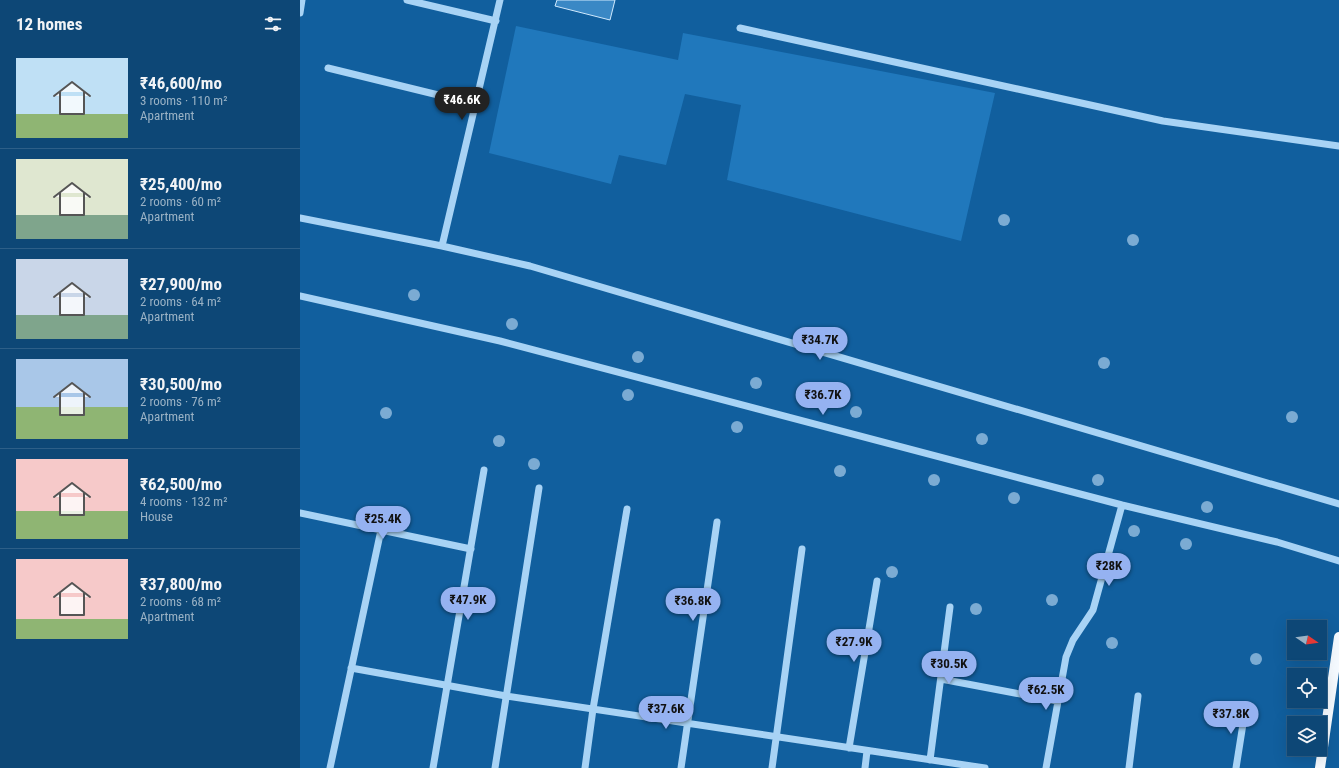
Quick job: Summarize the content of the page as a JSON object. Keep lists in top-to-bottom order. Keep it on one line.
{"north":"right","page":{"heading":"12 homes","list":[{"name":"₹46,600/mo","note":"3 rooms · 110 m² · Apartment"},{"name":"₹25,400/mo","note":"2 rooms · 60 m² · Apartment"},{"name":"₹27,900/mo","note":"2 rooms · 64 m² · Apartment"},{"name":"₹30,500/mo","note":"2 rooms · 76 m² · Apartment"},{"name":"₹62,500/mo","note":"4 rooms · 132 m² · House"},{"name":"₹37,800/mo","note":"2 rooms · 68 m² · Apartment"}],"price":["₹46.6K","₹34.7K","₹36.7K","₹25.4K","₹28K","₹47.9K","₹36.8K","₹27.9K","₹30.5K","₹62.5K","₹37.6K","₹37.8K"]}}
